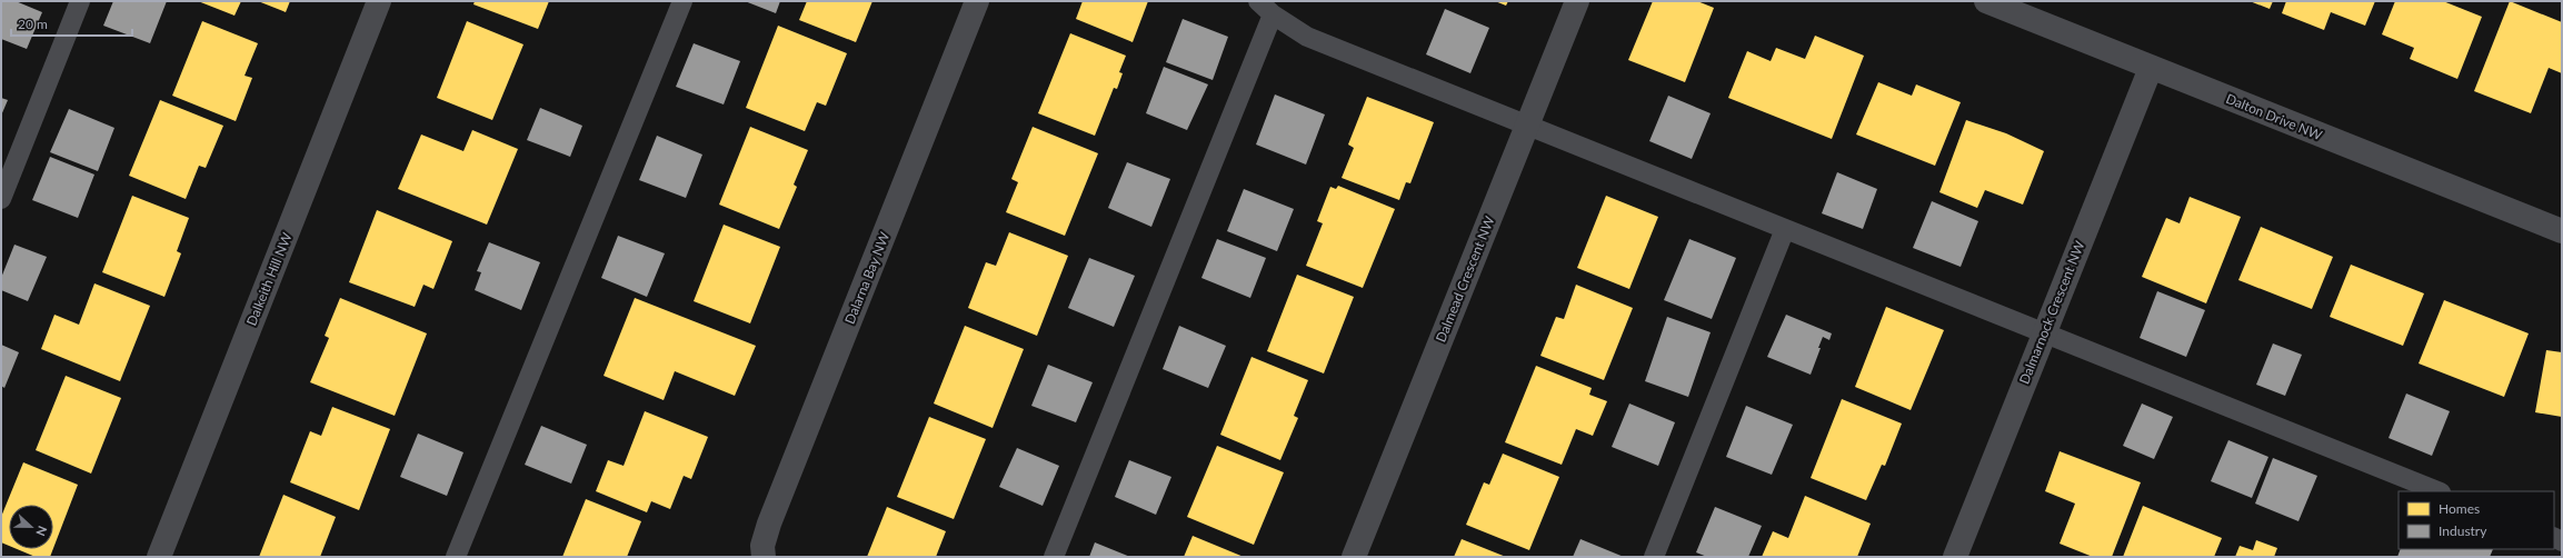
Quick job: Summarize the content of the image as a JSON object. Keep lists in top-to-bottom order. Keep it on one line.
{"streets":{"street":["Dalton Drive NW","Dalarna Bay NW","Dalkeith Hill NW","Dalmead Crescent NW","Dalmarnock Crescent NW"]},"crossings":[["Dalton Drive NW","Dalmarnock Crescent NW"]],"legend":["Homes","Industry"],"scale_bar":"20 m","north":"right"}
